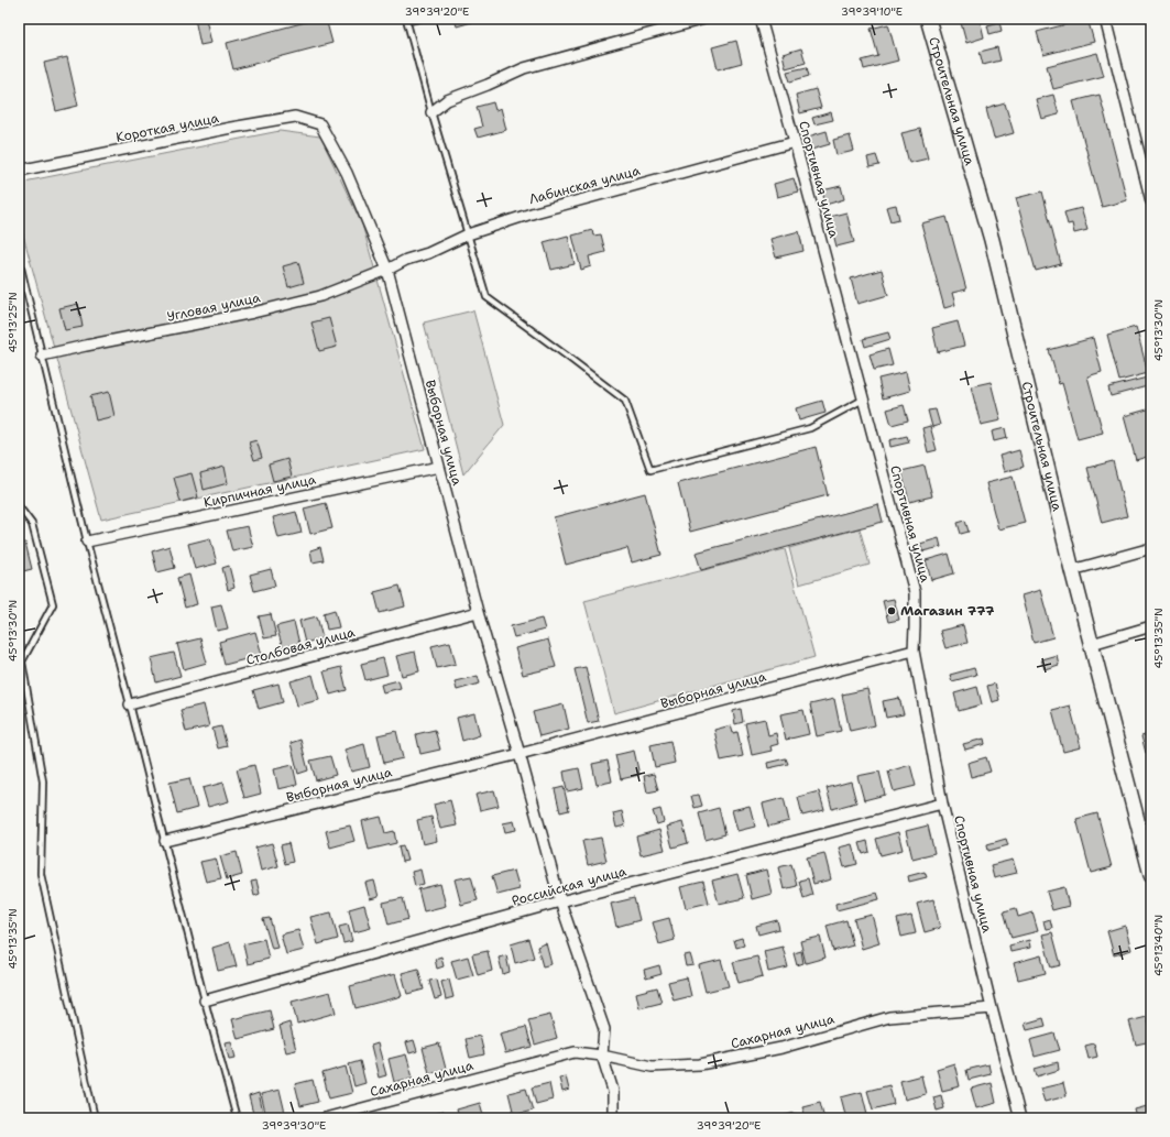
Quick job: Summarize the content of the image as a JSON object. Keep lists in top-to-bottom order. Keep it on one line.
{"streets":{"street":["Строительная улица","Короткая улица","Спортивная улица","Лабинская улица","Угловая улица","Выборная улица","Кирпичная улица","Столбовая улица","Российская улица","Сахарная улица"]},"crossings":[["Короткая улица","Выборная улица"],["Спортивная улица","Лабинская улица"],["Спортивная улица","Выборная улица"],["Спортивная улица","Российская улица"],["Спортивная улица","Сахарная улица"],["Лабинская улица","Угловая улица"],["Лабинская улица","Выборная улица"],["Угловая улица","Выборная улица"],["Выборная улица","Кирпичная улица"],["Выборная улица","Столбовая улица"],["Выборная улица","Российская улица"],["Выборная улица","Сахарная улица"]],"places":["Магазин 777"],"coordinates":["39°39'20\"E","39°39'10\"E","45°13'25\"N","45°13'30\"N","45°13'35\"N","45°13'40\"N","39°39'30\"E"]}
